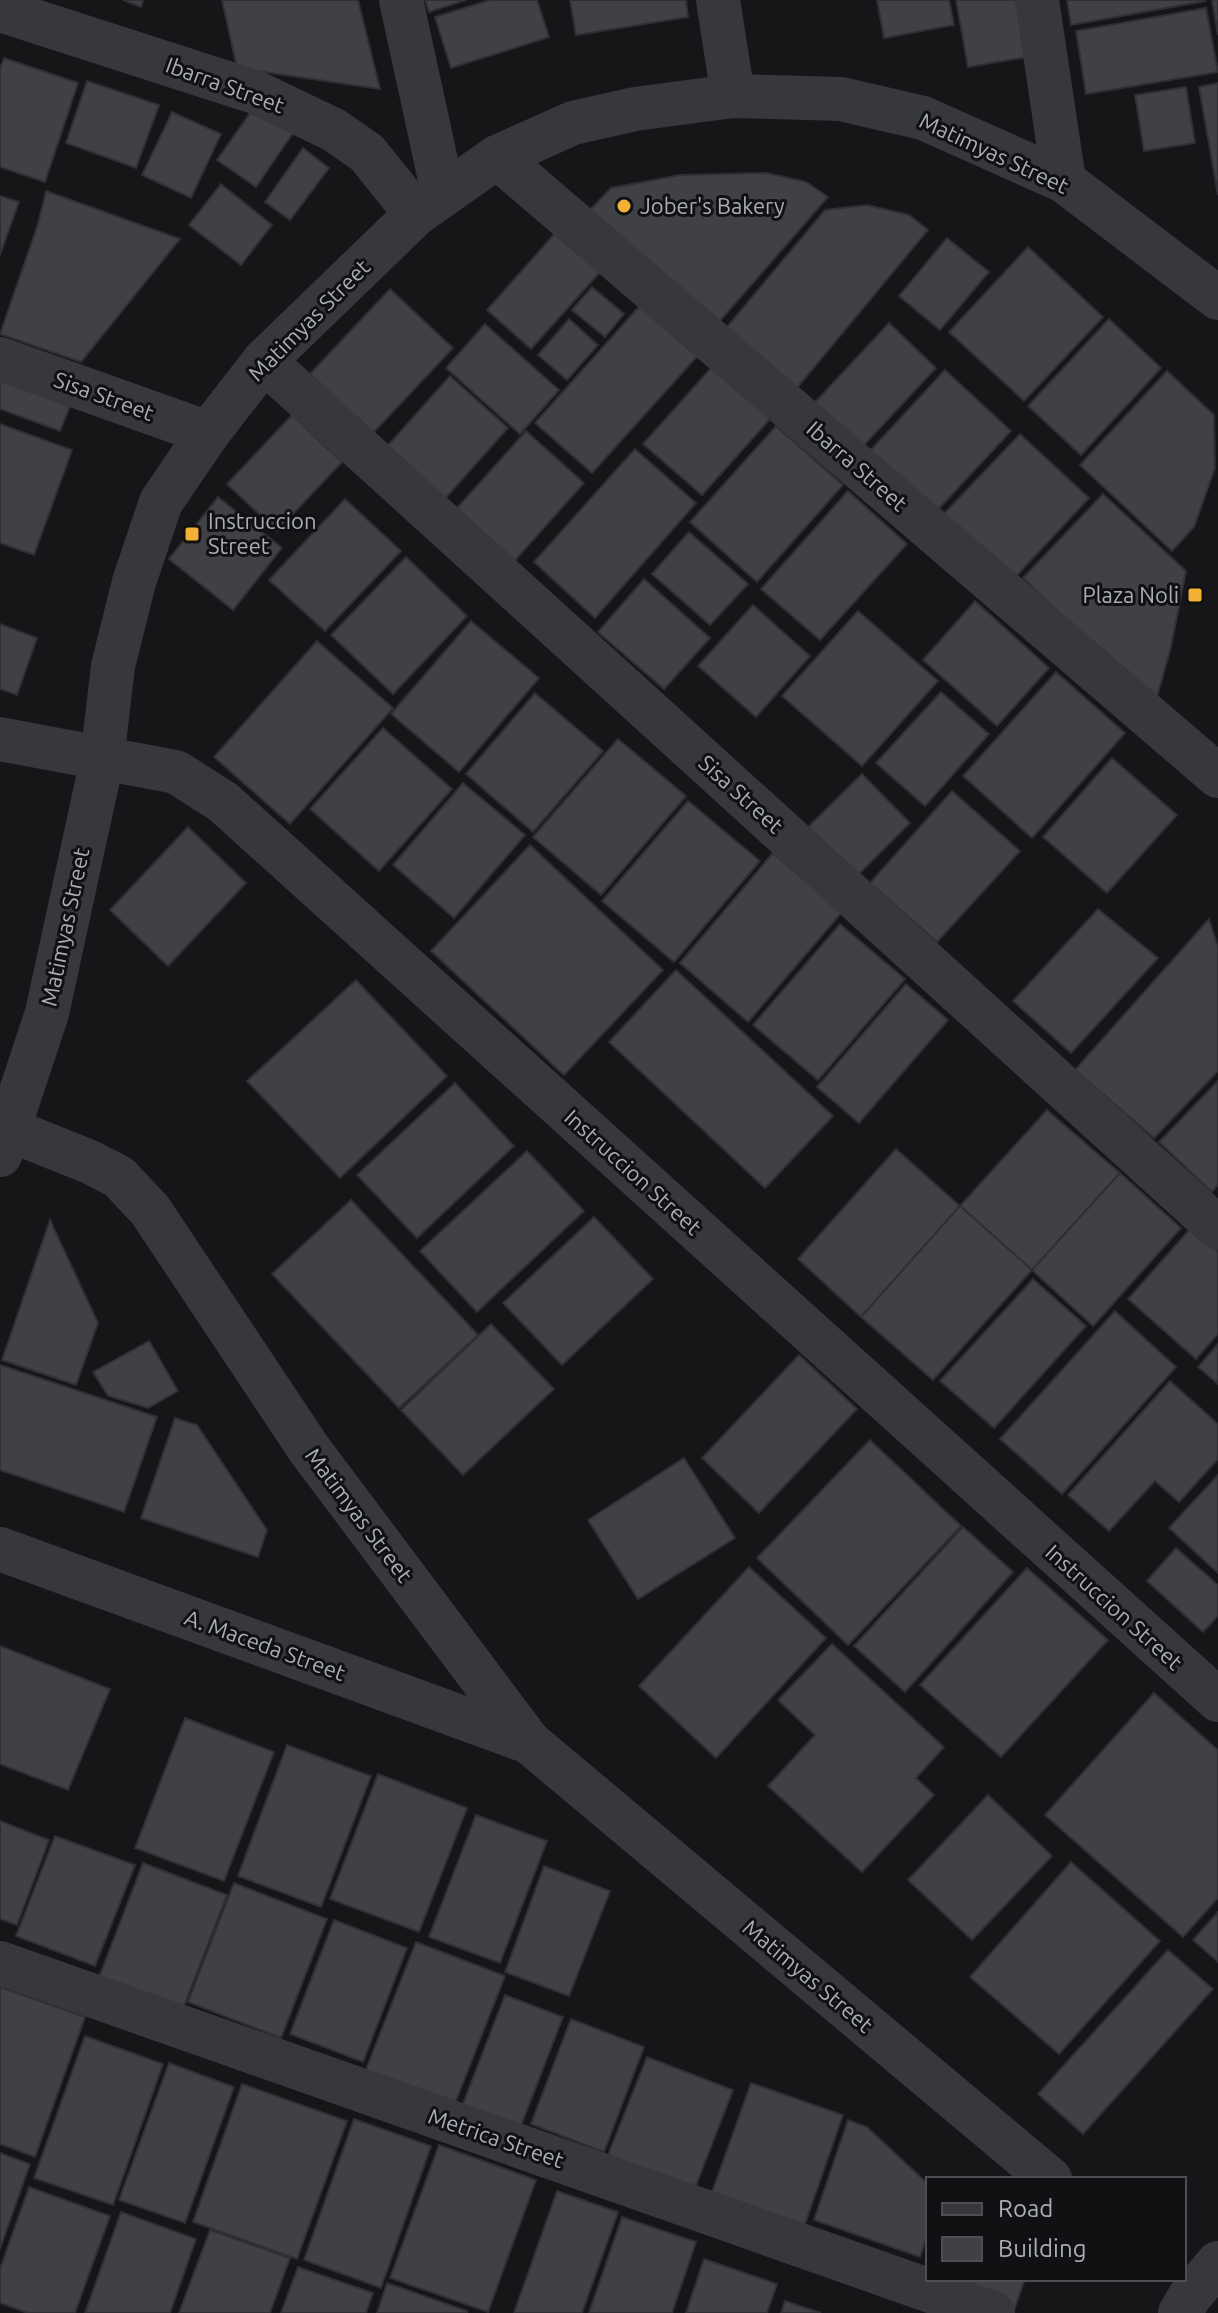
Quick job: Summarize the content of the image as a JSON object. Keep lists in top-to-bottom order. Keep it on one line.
{"streets":{"street":["Ibarra Street","Matimyas Street","Sisa Street","Instruccion Street","A. Maceda Street","Metrica Street"]},"crossings":[["Ibarra Street","Matimyas Street"],["Matimyas Street","Sisa Street"],["Matimyas Street","Instruccion Street"],["Matimyas Street","A. Maceda Street"]],"places":{"other":["Jober's Bakery"],"transit":["Instruccion Street","Plaza Noli"]},"legend":["Road","Building"]}
